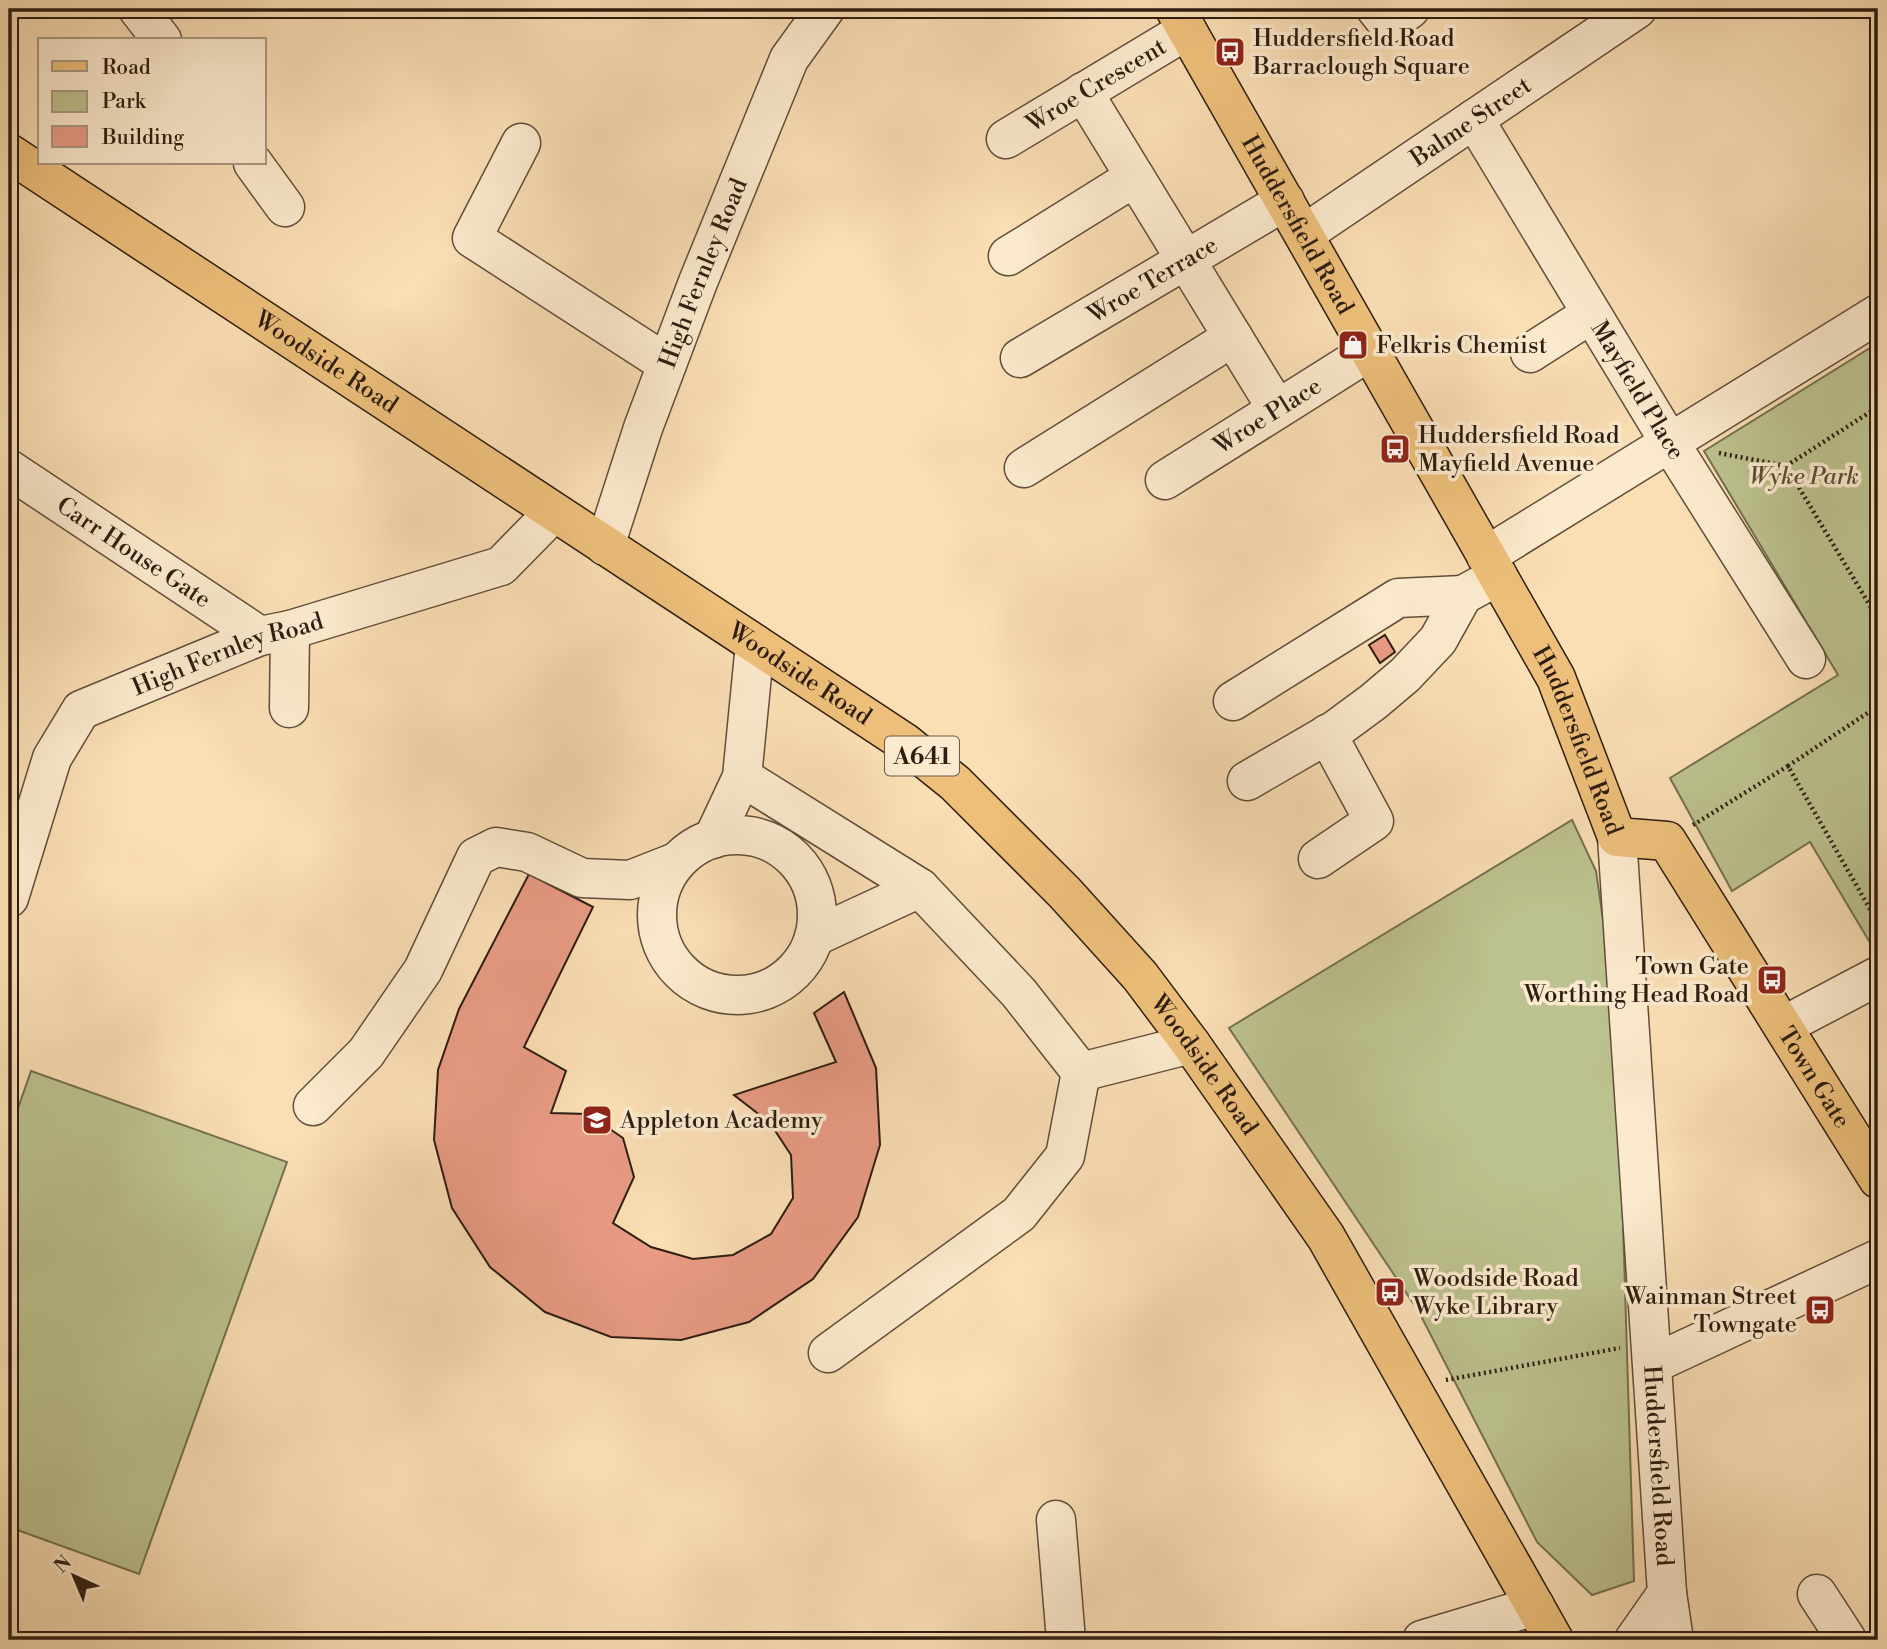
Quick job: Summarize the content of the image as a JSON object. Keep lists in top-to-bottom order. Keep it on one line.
{"streets":{"main road":["Huddersfield Road","Woodside Road","A641","Town Gate"],"street":["Wroe Crescent","Balme Street","High Fernley Road","Wroe Terrace","Mayfield Place","Wroe Place","Carr House Gate"]},"crossings":[["Wroe Crescent","Huddersfield Road"],["Balme Street","Huddersfield Road"],["Balme Street","Mayfield Place"],["Huddersfield Road","Wroe Terrace"],["Huddersfield Road","Wroe Place"],["High Fernley Road","Woodside Road"],["High Fernley Road","Carr House Gate"]],"parks":["Wyke Park"],"places":{"bus stop":["Huddersfield Road Barraclough Square","Huddersfield Road Mayfield Avenue","Town Gate Worthing Head Road","Woodside Road Wyke Library","Wainman Street Towngate"],"shop":["Felkris Chemist"],"school or university":["Appleton Academy"]},"legend":["Road","Park","Building"],"north":"top left"}
